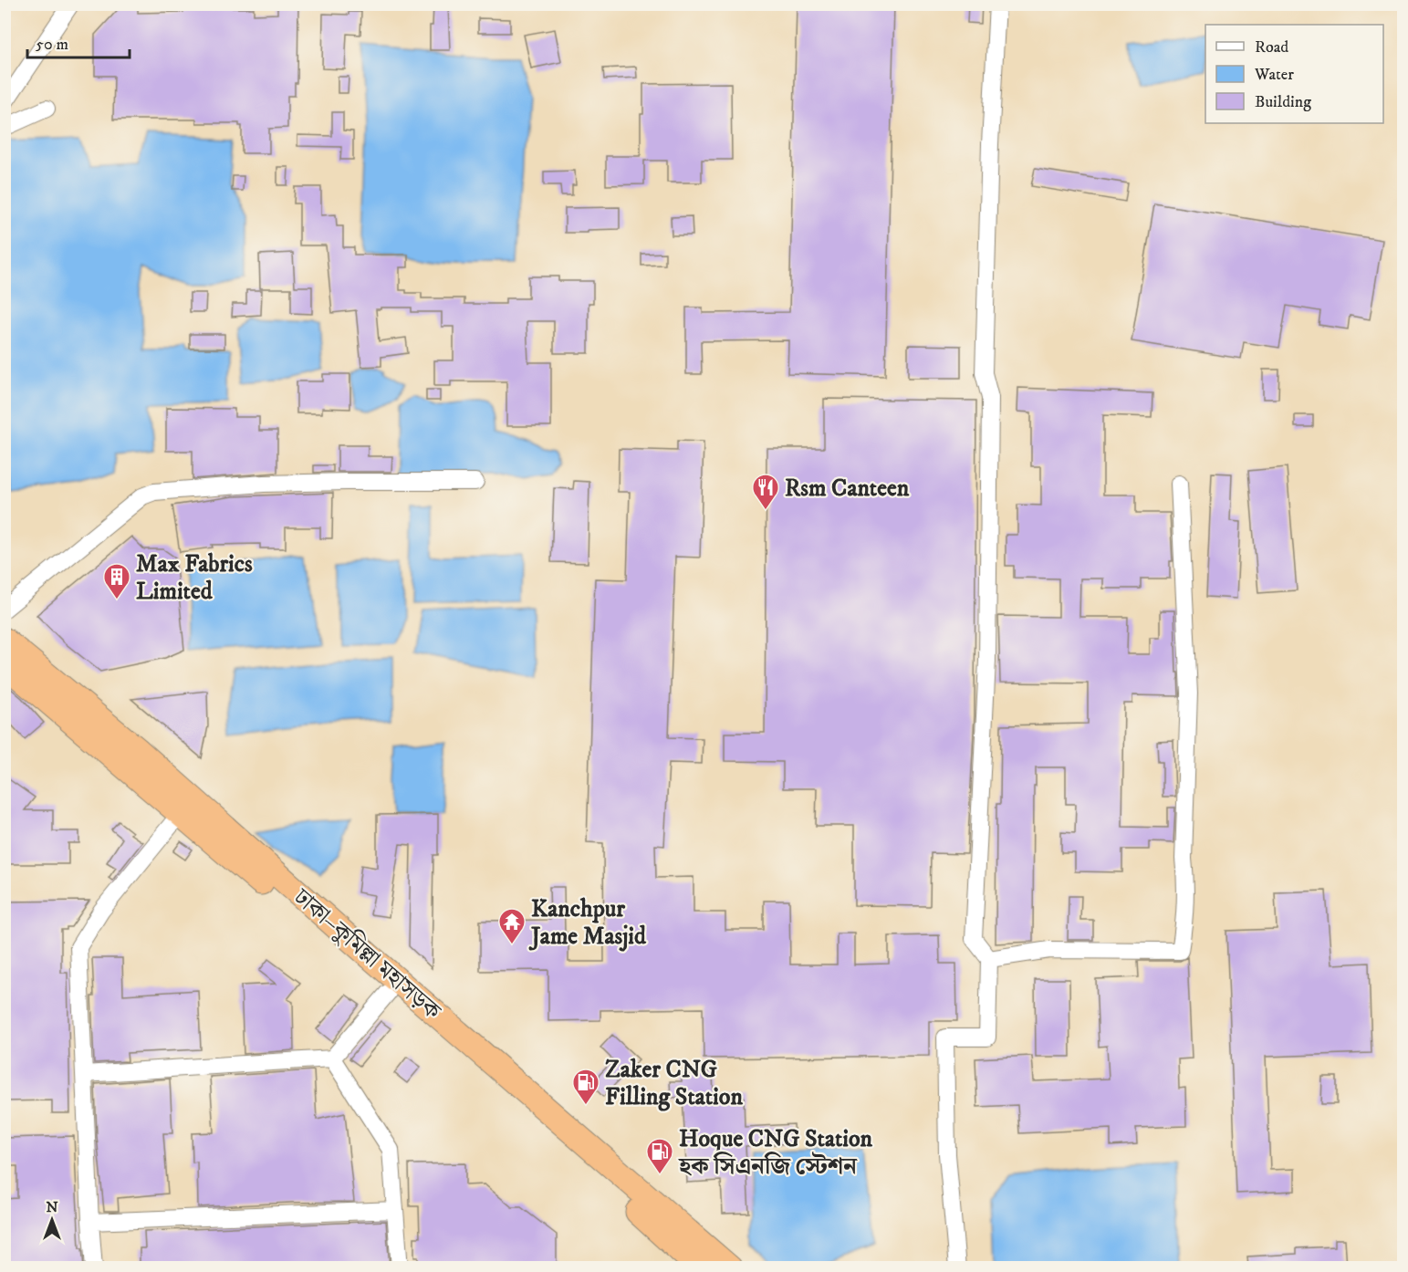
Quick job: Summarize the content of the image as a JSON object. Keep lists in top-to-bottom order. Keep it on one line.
{"streets":{"highway":["ঢাকা–কুমিল্লা মহাসড়ক"]},"places":{"restaurant":["Rsm Canteen"],"building":["Max Fabrics Limited"],"temple":["Kanchpur Jame Masjid"],"fuel station":["Zaker CNG Filling Station","Hoque CNG Station হক সিএনজি স্টেশন"]},"legend":["Road","Water","Building"],"scale_bar":"50 m","north":"top"}
